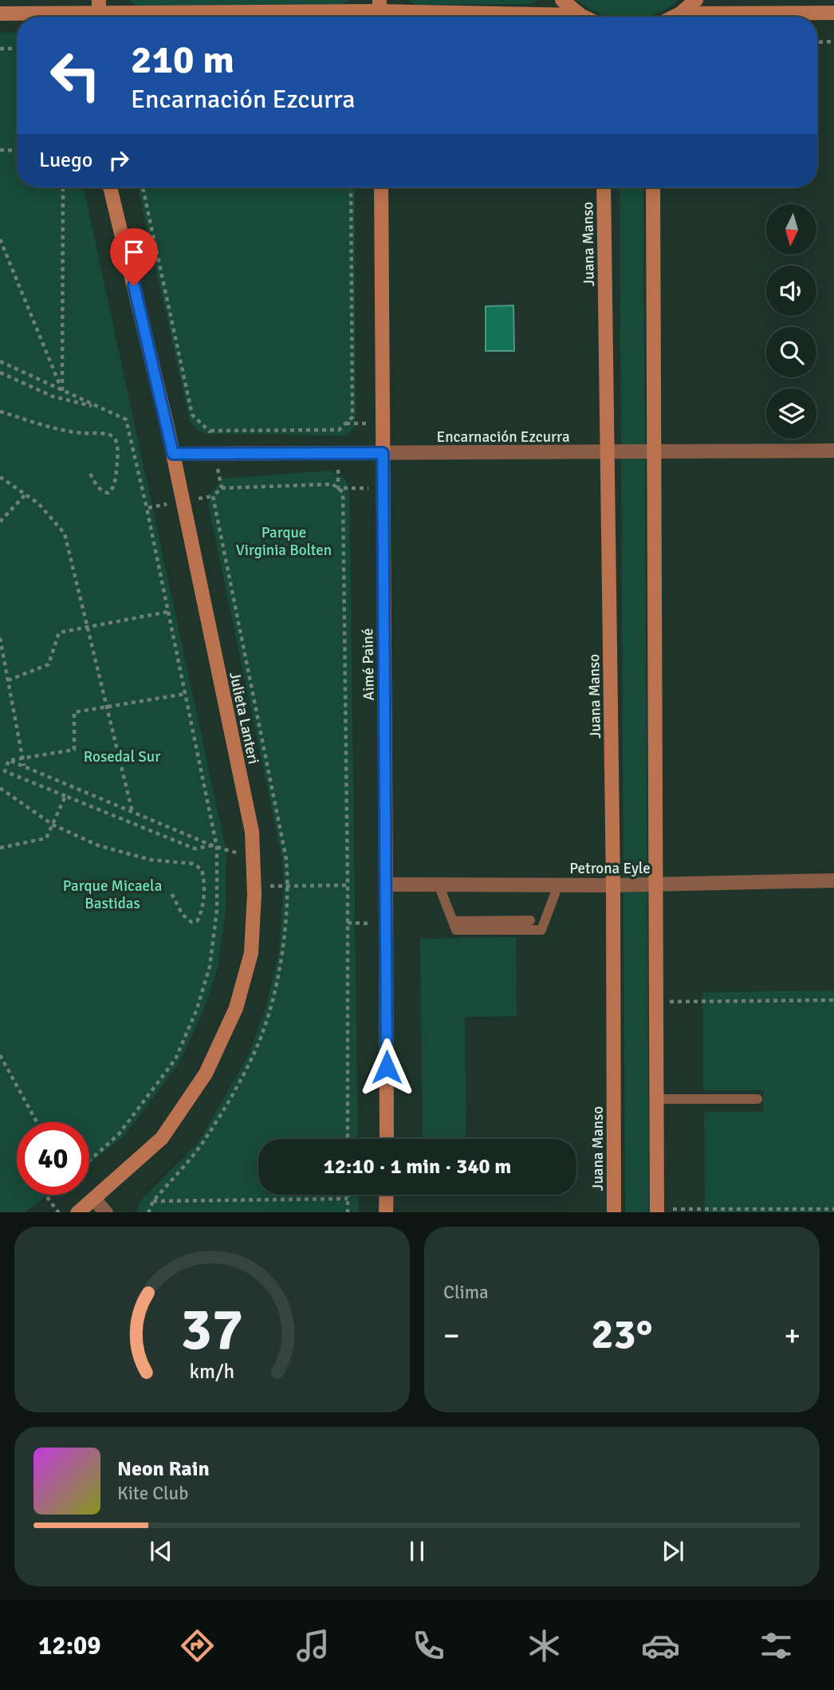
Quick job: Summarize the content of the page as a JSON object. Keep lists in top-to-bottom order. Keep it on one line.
{"streets":{"street":["Juana Manso","Encarnación Ezcurra","Aimé Painé","Julieta Lanteri","Petrona Eyle"]},"crossings":[["Juana Manso","Encarnación Ezcurra"],["Juana Manso","Petrona Eyle"],["Encarnación Ezcurra","Aimé Painé"],["Encarnación Ezcurra","Julieta Lanteri"],["Aimé Painé","Petrona Eyle"]],"parks":["Parque Virginia Bolten","Rosedal Sur","Parque Micaela Bastidas"],"north":"bottom","page":{"turn":["210 m","Encarnación Ezcurra"],"then":"Luego","limit":"40","trip":"12:10 · 1 min · 340 m","tile":"Clima","heat":["−","23°","+"],"song":["Neon Rain","Kite Club"],"tabs":"12:09","gauge":["37","km/h"]}}
